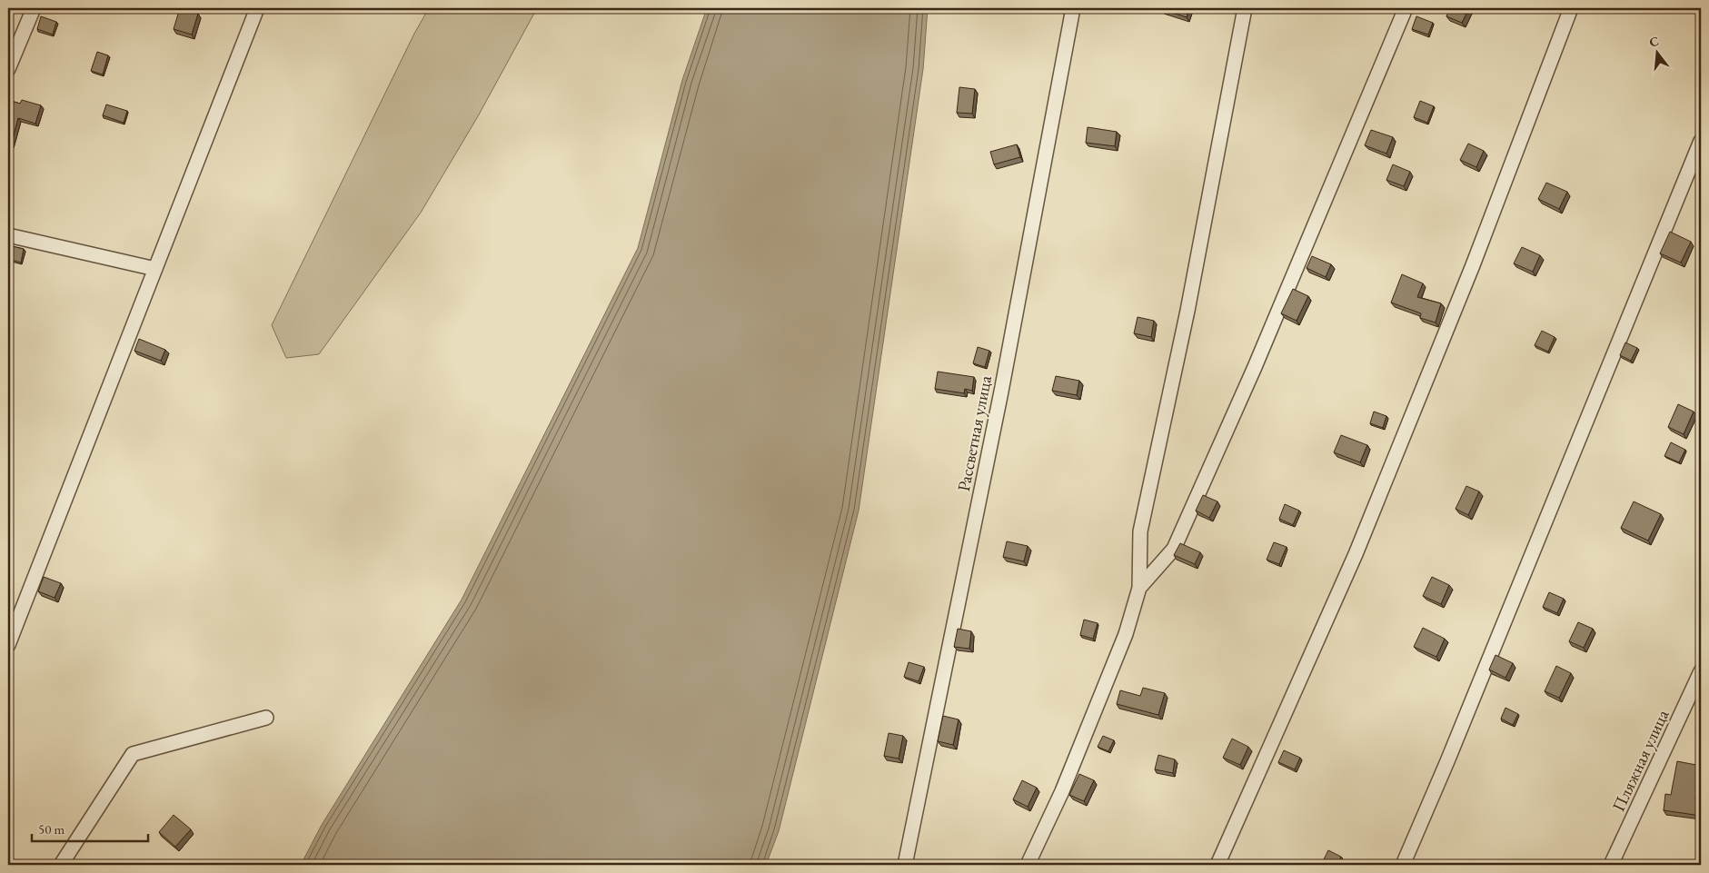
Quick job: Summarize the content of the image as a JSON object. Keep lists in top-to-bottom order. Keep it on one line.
{"streets":{"street":["Рассветная улица","Пляжная улица"]},"scale_bar":"50 m","north":"top"}
